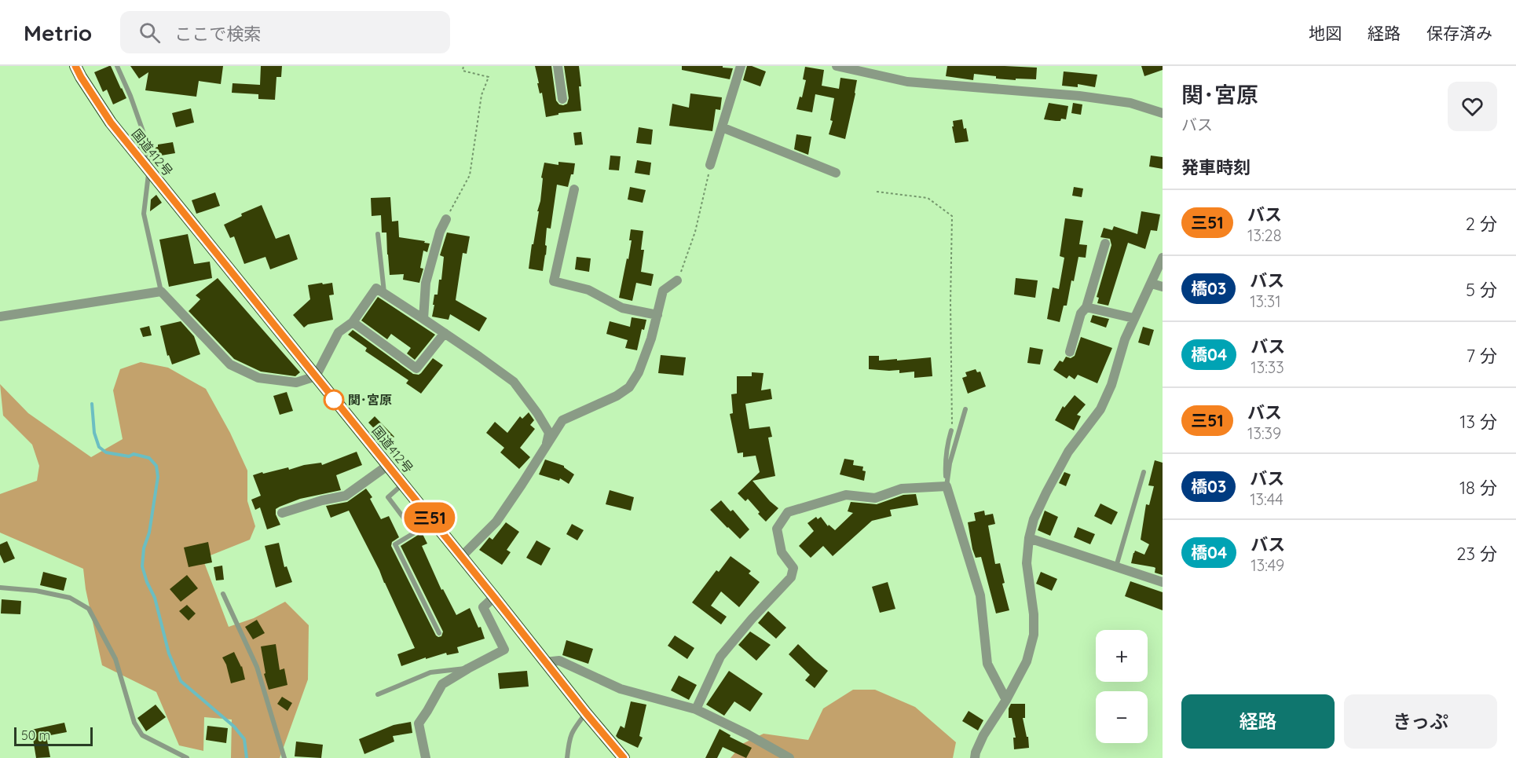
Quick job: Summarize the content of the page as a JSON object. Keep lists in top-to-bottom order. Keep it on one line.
{"streets":{"highway":["国道412号"]},"places":["関･宮原"],"lines":["bus line 三51"],"scale_bar":"50 m","page":{"header":"Metrio","search":"ここで検索","nav":["地図","経路","保存済み"],"on_map":"三51","heading":[["関･宮原","バス"],"発車時刻"],"list":[{"mark":"三51","name":"バス","note":"13:28","value":"2 分"},{"mark":"橋03","name":"バス","note":"13:31","value":"5 分"},{"mark":"橋04","name":"バス","note":"13:33","value":"7 分"},{"mark":"三51","name":"バス","note":"13:39","value":"13 分"},{"mark":"橋03","name":"バス","note":"13:44","value":"18 分"},{"mark":"橋04","name":"バス","note":"13:49","value":"23 分"}],"map_buttons":["+","−"],"buttons":["経路","きっぷ"],"scale":"50 m"}}
